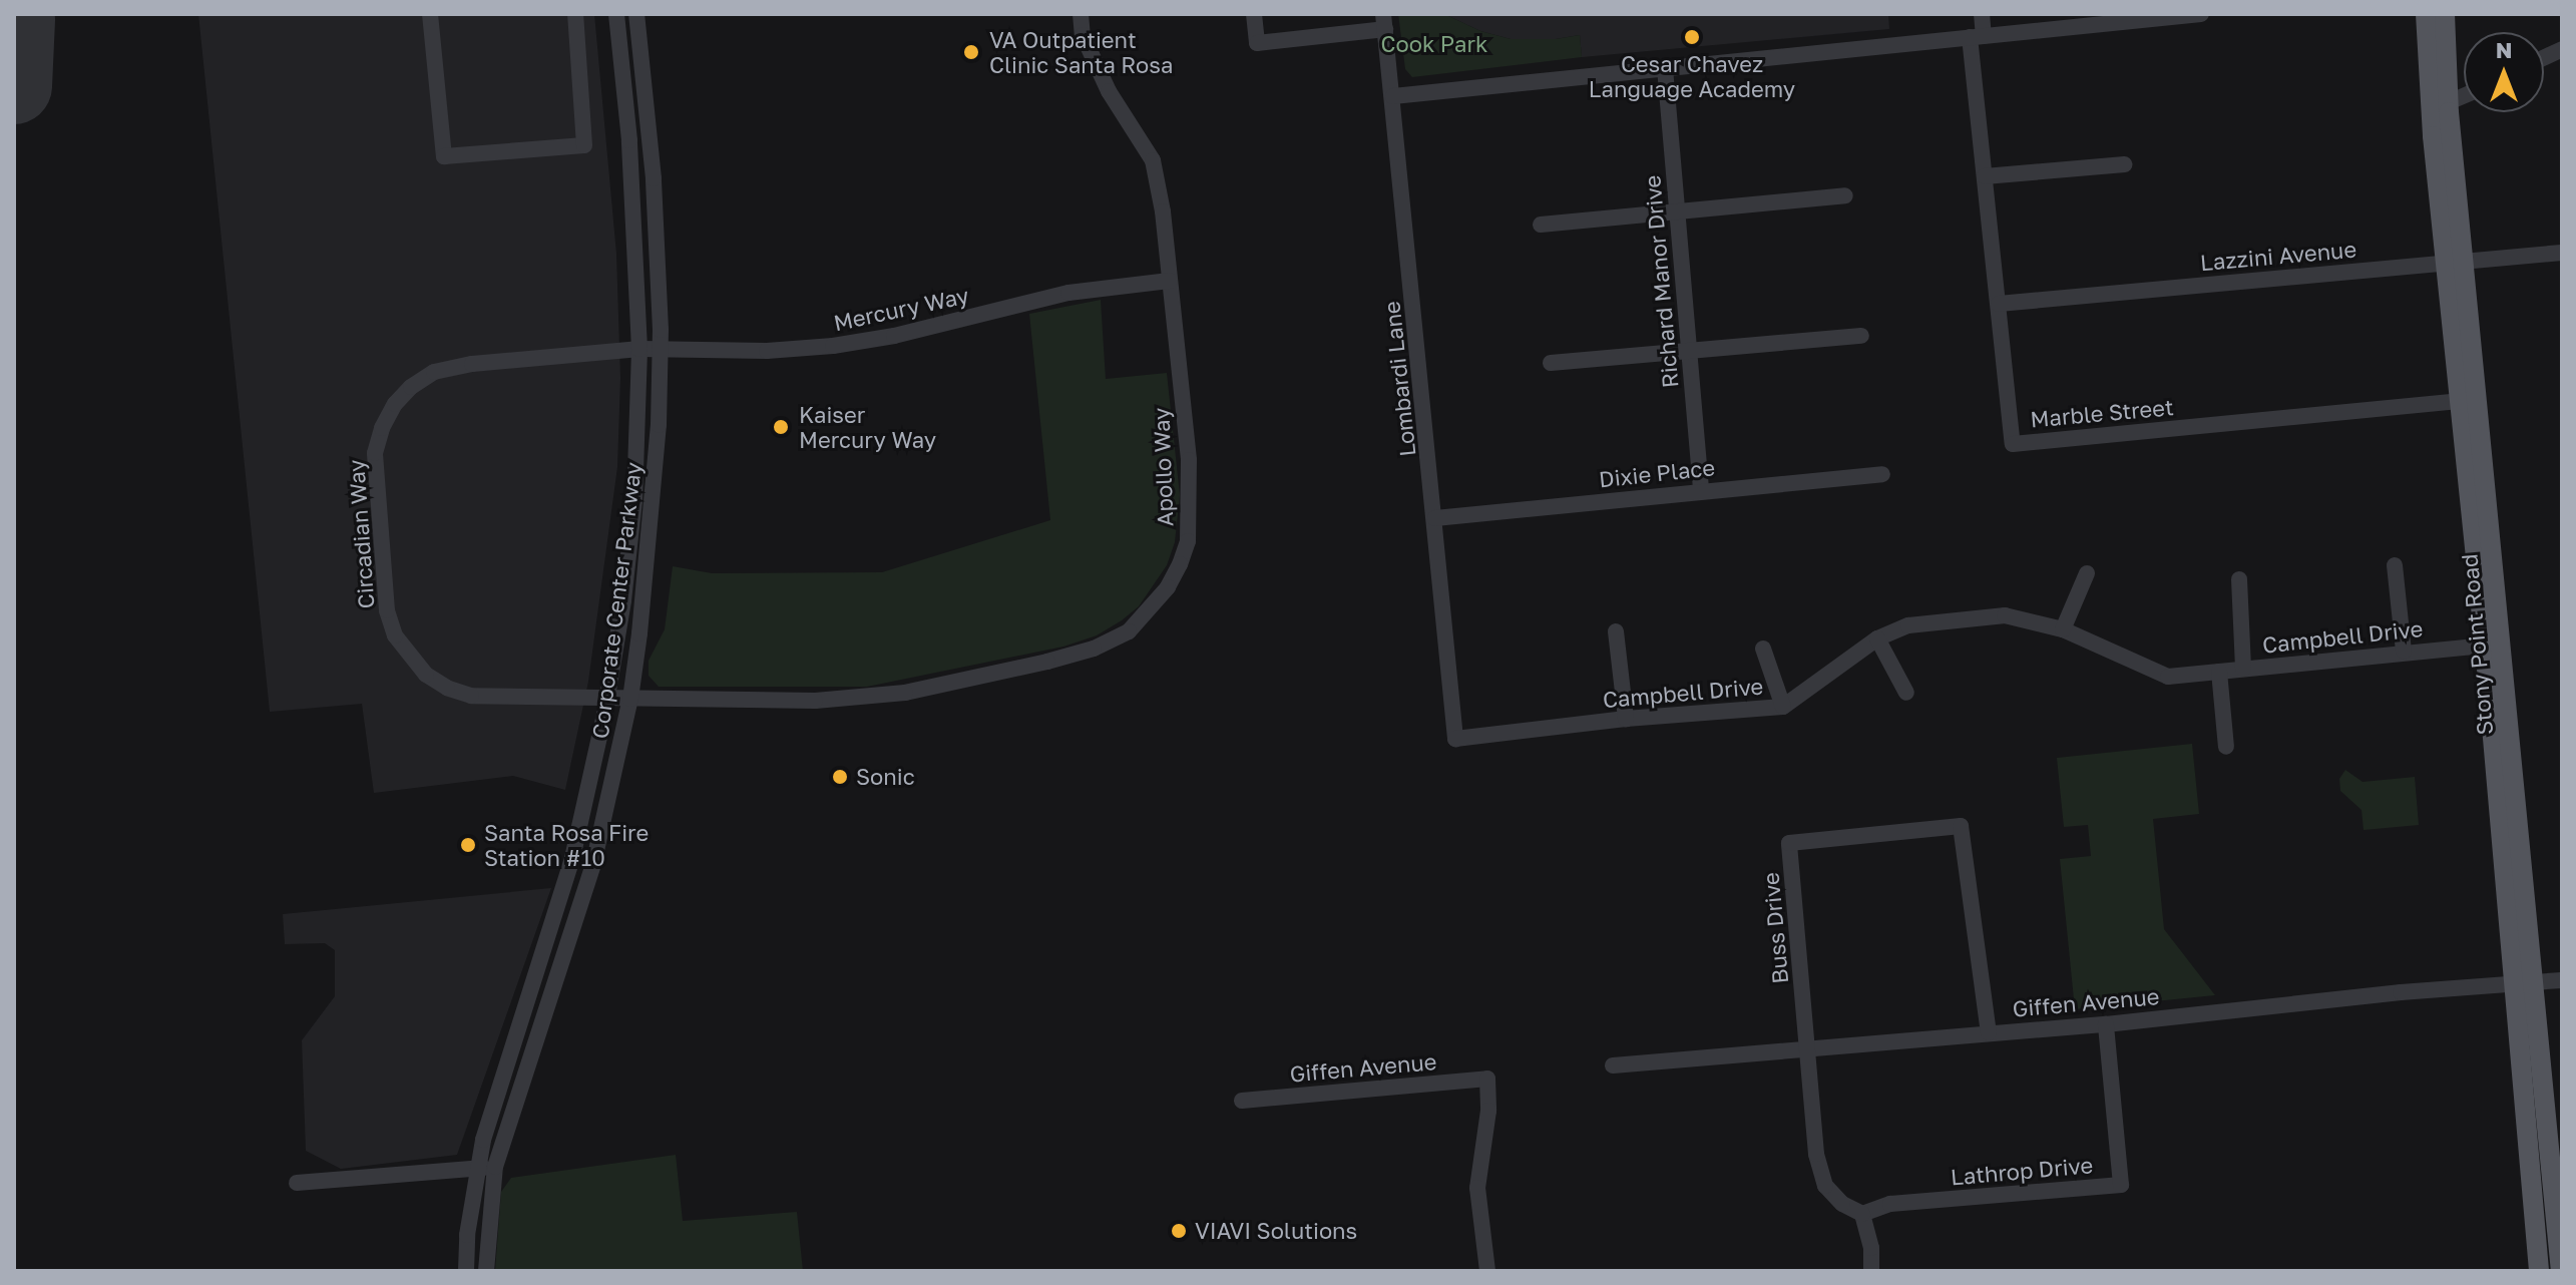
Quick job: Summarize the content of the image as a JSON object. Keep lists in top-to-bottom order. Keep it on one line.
{"streets":{"main road":["Stony Point Road"],"street":["Lazzini Avenue","Richard Manor Drive","Mercury Way","Lombardi Lane","Marble Street","Apollo Way","Dixie Place","Circadian Way","Corporate Center Parkway","Campbell Drive","Buss Drive","Giffen Avenue","Lathrop Drive"]},"crossings":[["Lazzini Avenue","Marble Street"],["Lazzini Avenue","Stony Point Road"],["Richard Manor Drive","Dixie Place"],["Mercury Way","Apollo Way"],["Mercury Way","Circadian Way"],["Mercury Way","Corporate Center Parkway"],["Lombardi Lane","Dixie Place"],["Lombardi Lane","Campbell Drive"],["Marble Street","Stony Point Road"],["Apollo Way","Circadian Way"],["Apollo Way","Corporate Center Parkway"],["Circadian Way","Corporate Center Parkway"],["Campbell Drive","Stony Point Road"],["Stony Point Road","Giffen Avenue"],["Buss Drive","Giffen Avenue"],["Buss Drive","Lathrop Drive"],["Giffen Avenue","Lathrop Drive"]],"parks":["Cook Park"],"places":["Cesar Chavez Language Academy","VA Outpatient Clinic Santa Rosa","Kaiser Mercury Way","Sonic","Santa Rosa Fire Station #10","VIAVI Solutions"],"north":"top"}
